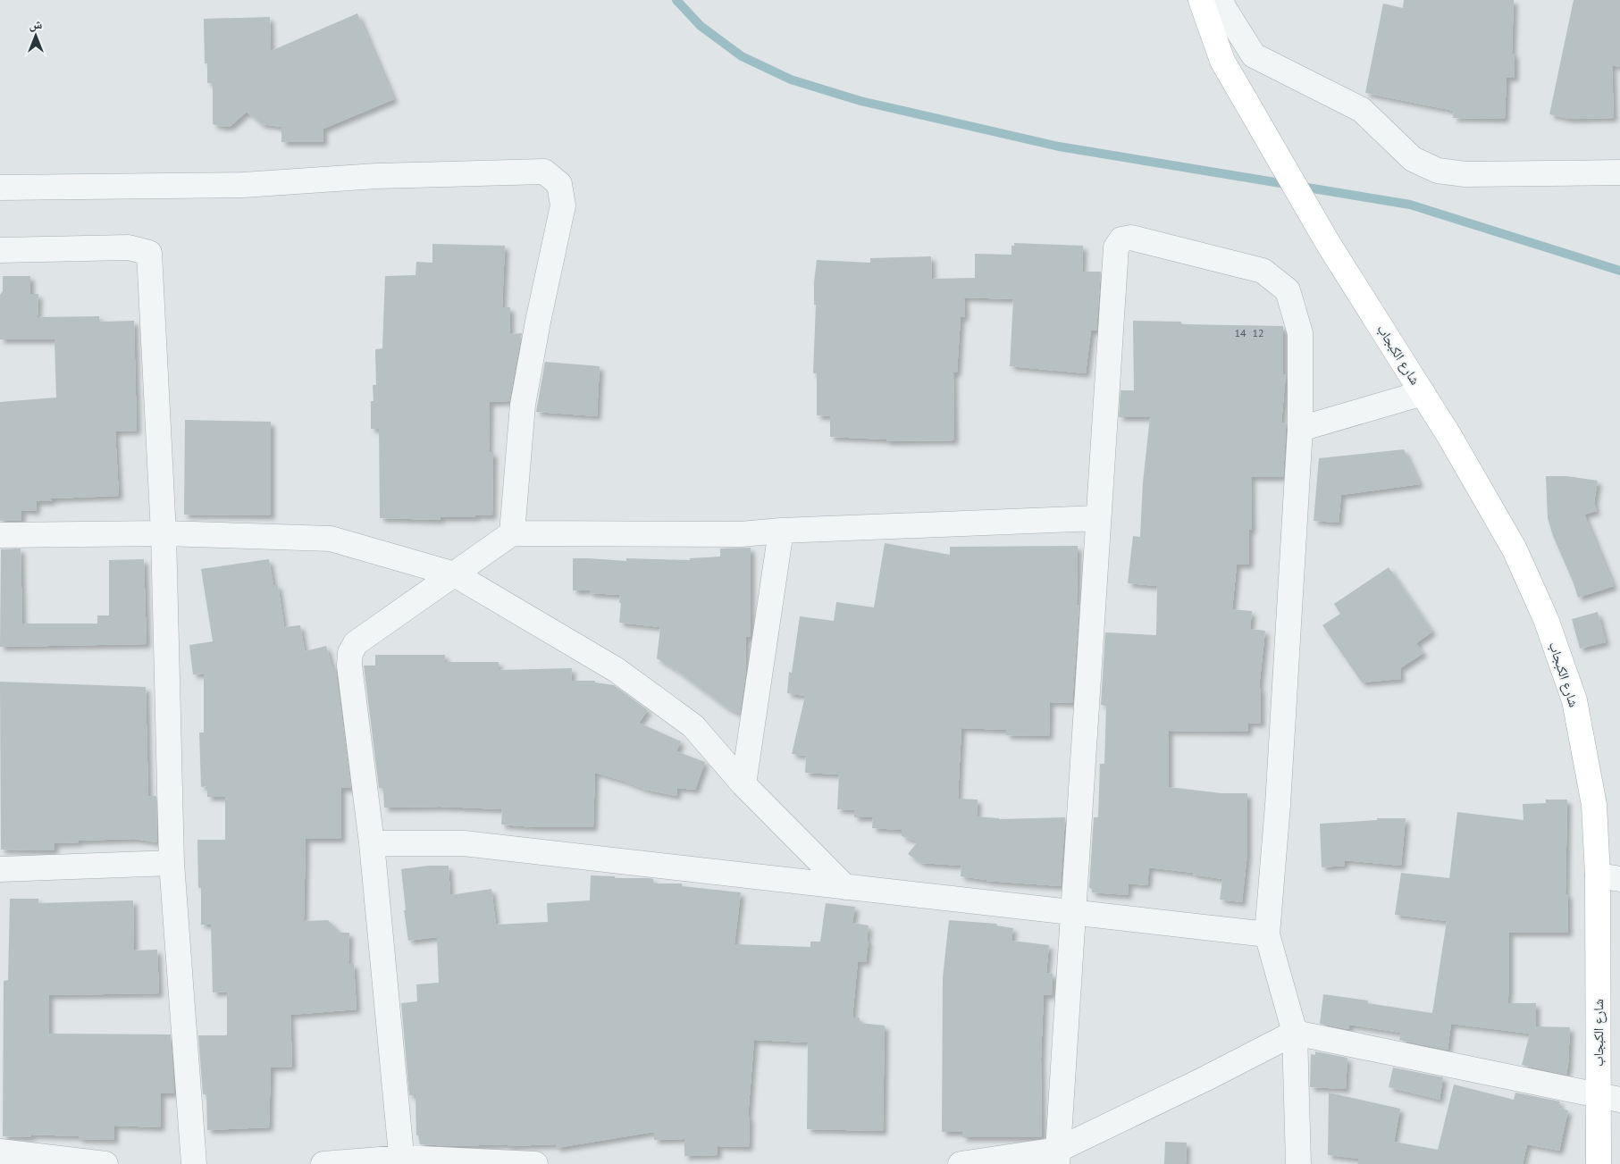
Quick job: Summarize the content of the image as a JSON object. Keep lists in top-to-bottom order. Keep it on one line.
{"streets":{"main road":["شارع الكبجاب"]},"house_numbers":["14","12"],"north":"top"}
